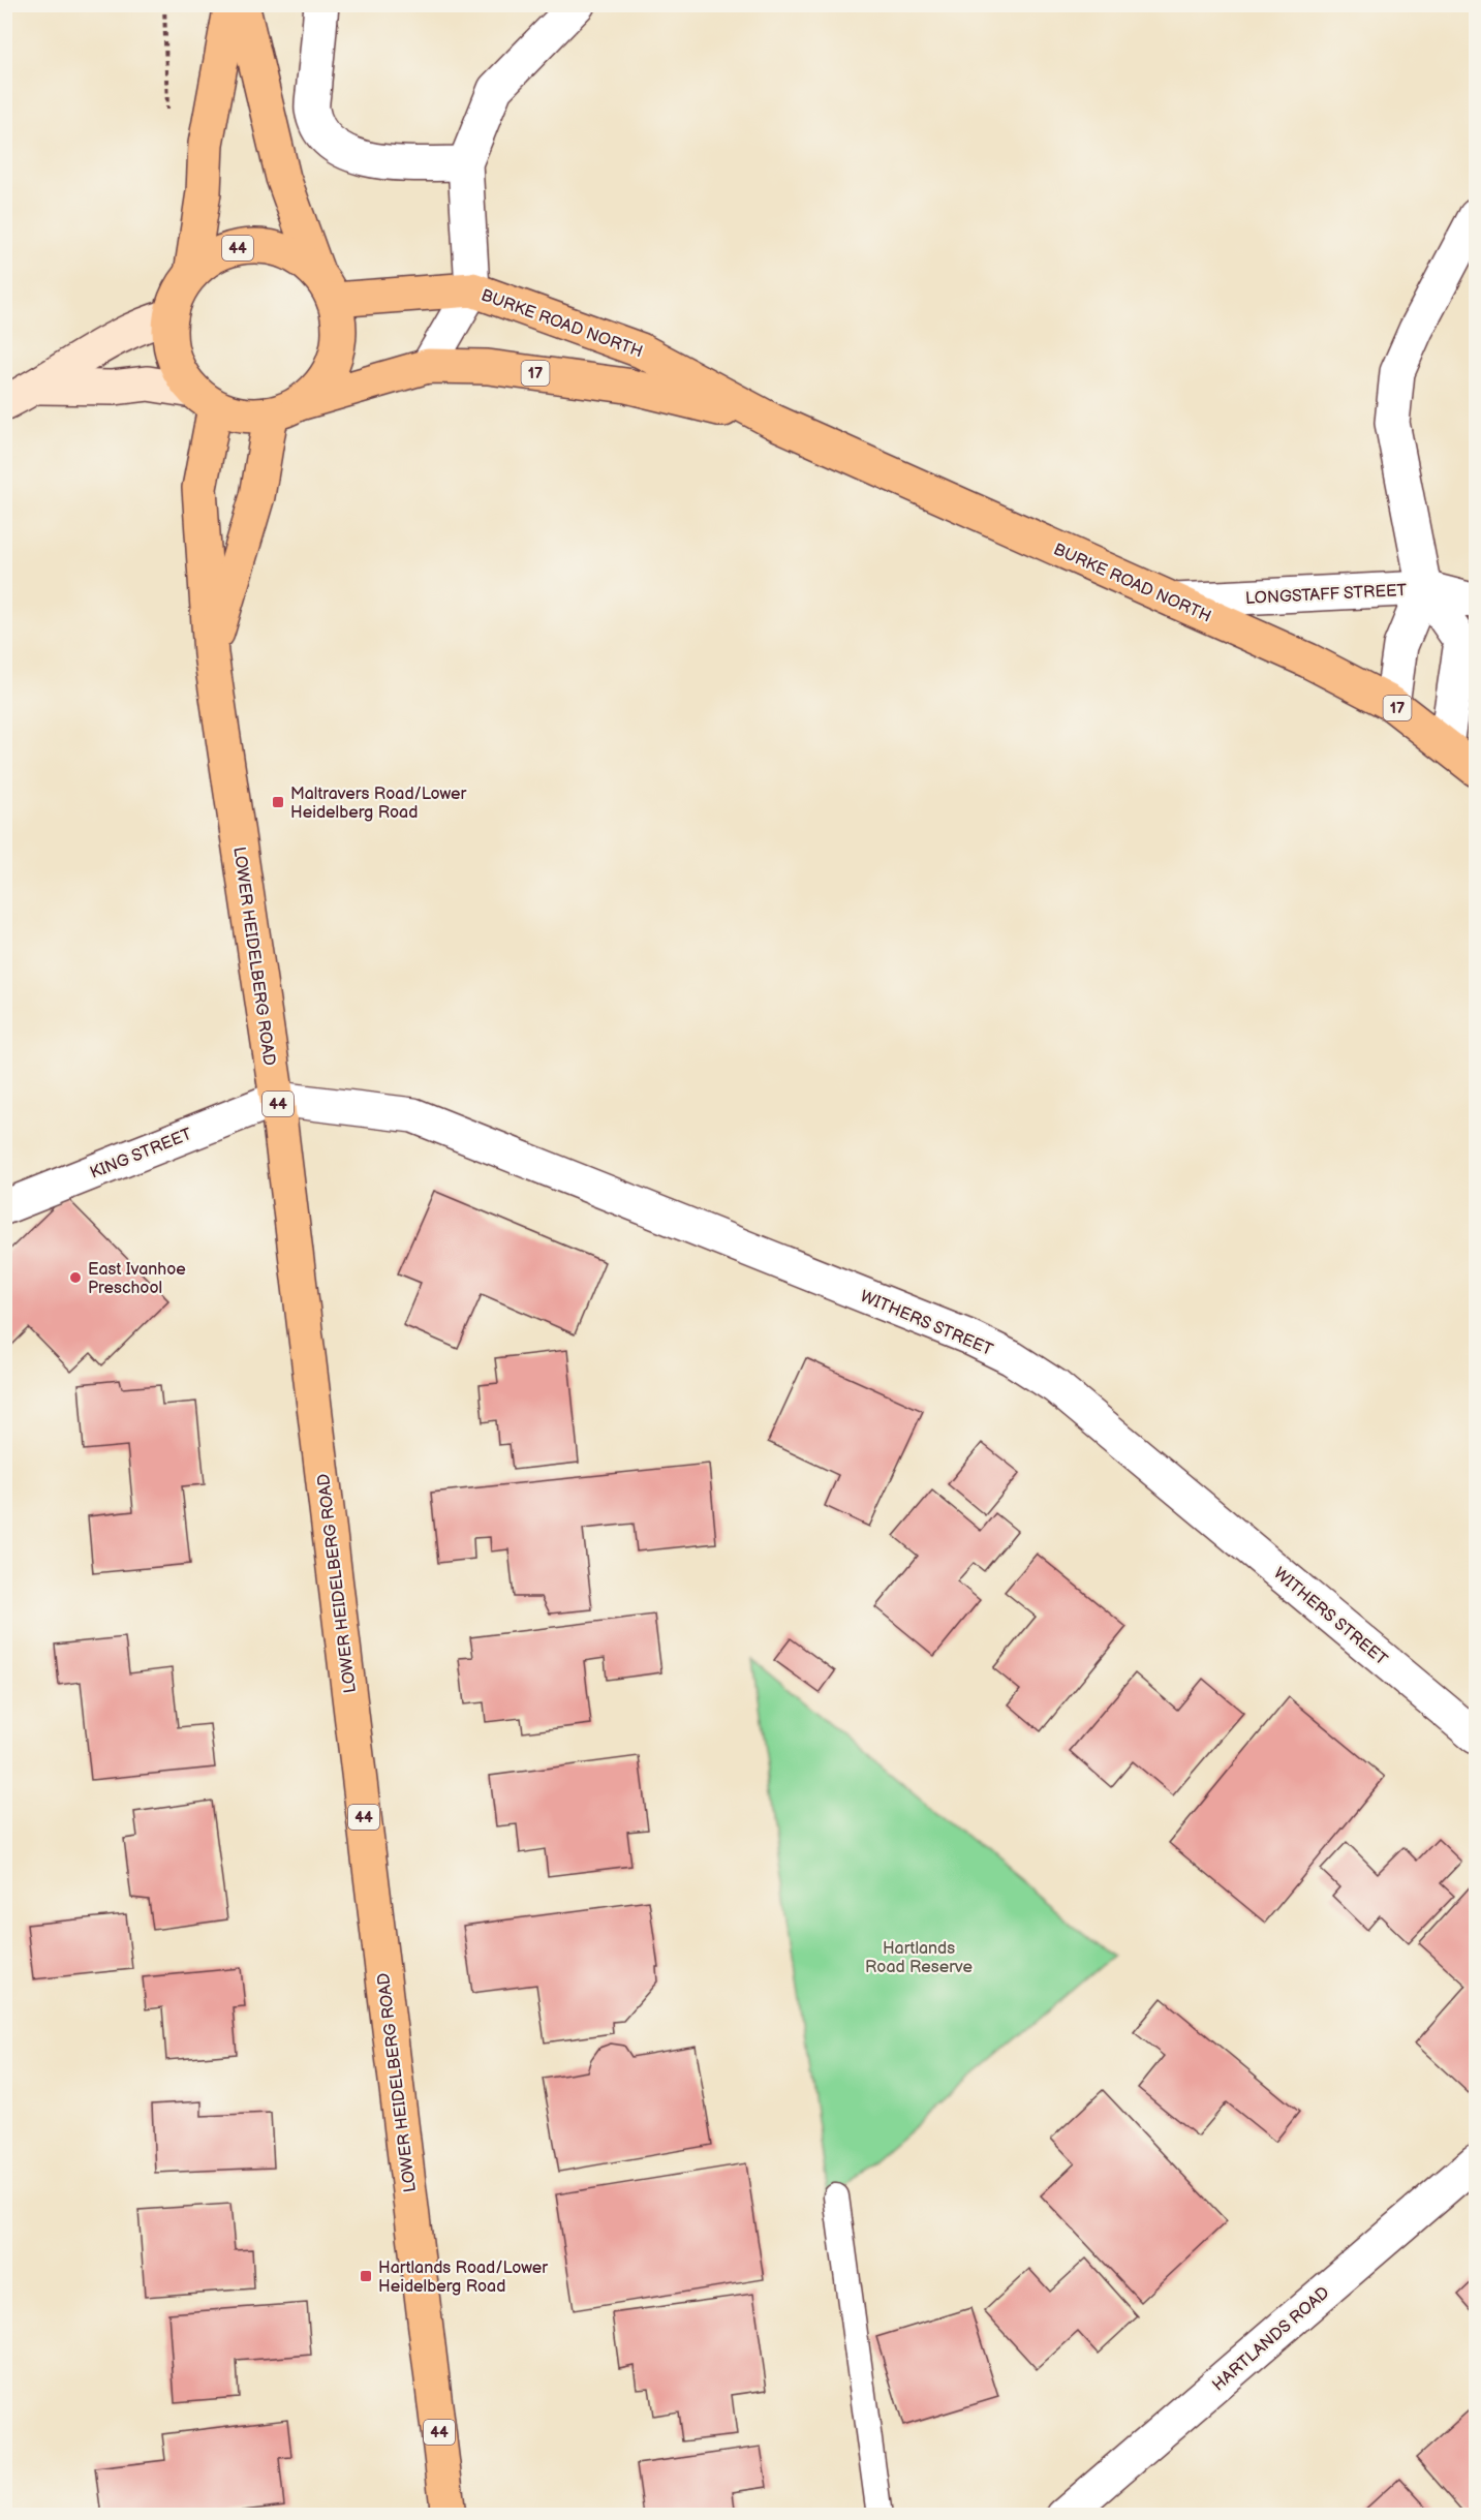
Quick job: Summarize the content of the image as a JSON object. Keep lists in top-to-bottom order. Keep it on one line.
{"streets":{"main road":["44","BURKE ROAD NORTH","17","LOWER HEIDELBERG ROAD"],"street":["LONGSTAFF STREET","KING STREET","WITHERS STREET","HARTLANDS ROAD"]},"crossings":[["44","BURKE ROAD NORTH"],["44","LOWER HEIDELBERG ROAD"],["BURKE ROAD NORTH","LONGSTAFF STREET"],["BURKE ROAD NORTH","LOWER HEIDELBERG ROAD"],["LOWER HEIDELBERG ROAD","KING STREET"],["LOWER HEIDELBERG ROAD","WITHERS STREET"],["KING STREET","WITHERS STREET"]],"parks":["Hartlands Road Reserve"],"places":{"transit":["Maltravers Road/Lower Heidelberg Road","Hartlands Road/Lower Heidelberg Road"],"other":["East Ivanhoe Preschool"]}}
